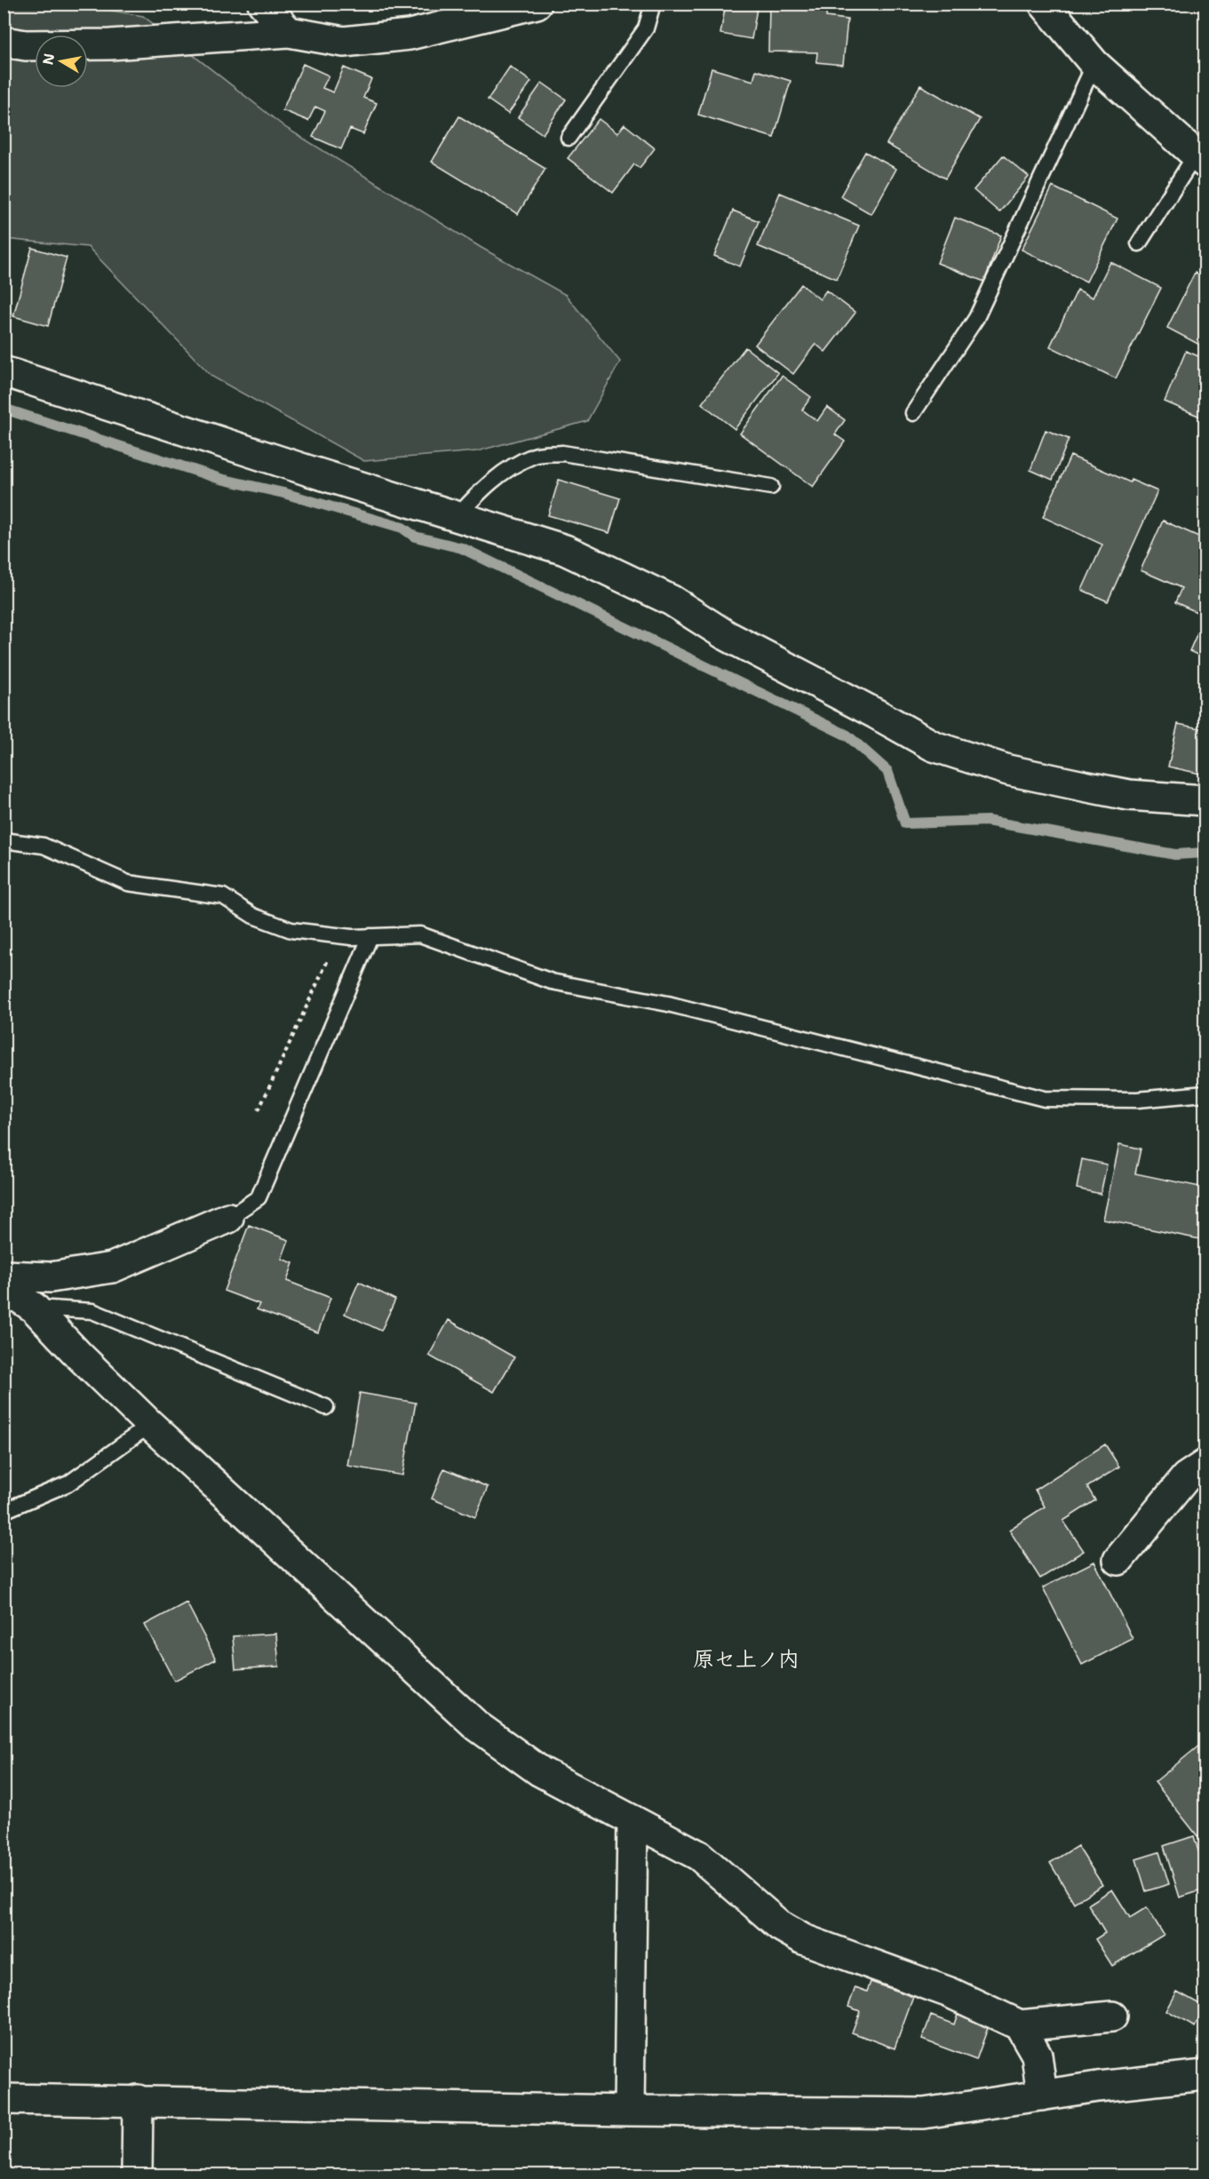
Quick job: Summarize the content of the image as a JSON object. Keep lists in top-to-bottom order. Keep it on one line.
{"districts":["原セ上ノ内"],"north":"left"}
